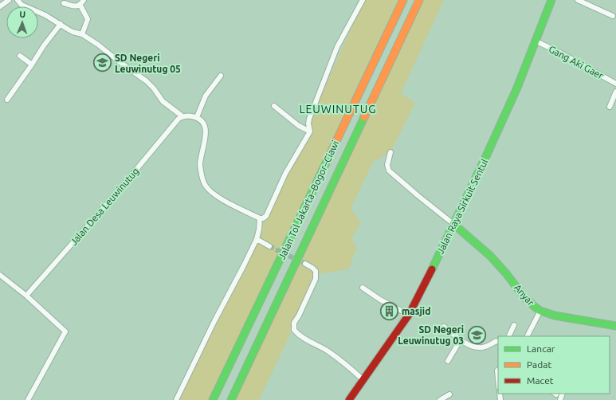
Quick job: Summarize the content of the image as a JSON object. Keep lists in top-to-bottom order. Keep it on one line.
{"streets":{"main road":["Jalan Tol Jakarta–Bogor–Ciawi","Jalan Raya Sirkuit Sentul","Anyar"],"street":["Gang Aki Gaer","Jalan Desa Leuwinutug"]},"crossings":[["Gang Aki Gaer","Jalan Raya Sirkuit Sentul"],["Jalan Raya Sirkuit Sentul","Anyar"]],"districts":["LEUWINUTUG"],"places":{"school or university":["SD Negeri Leuwinutug 05","SD Negeri Leuwinutug 03"],"building":["masjid"]},"legend":["Lancar","Padat","Macet"],"north":"top"}
